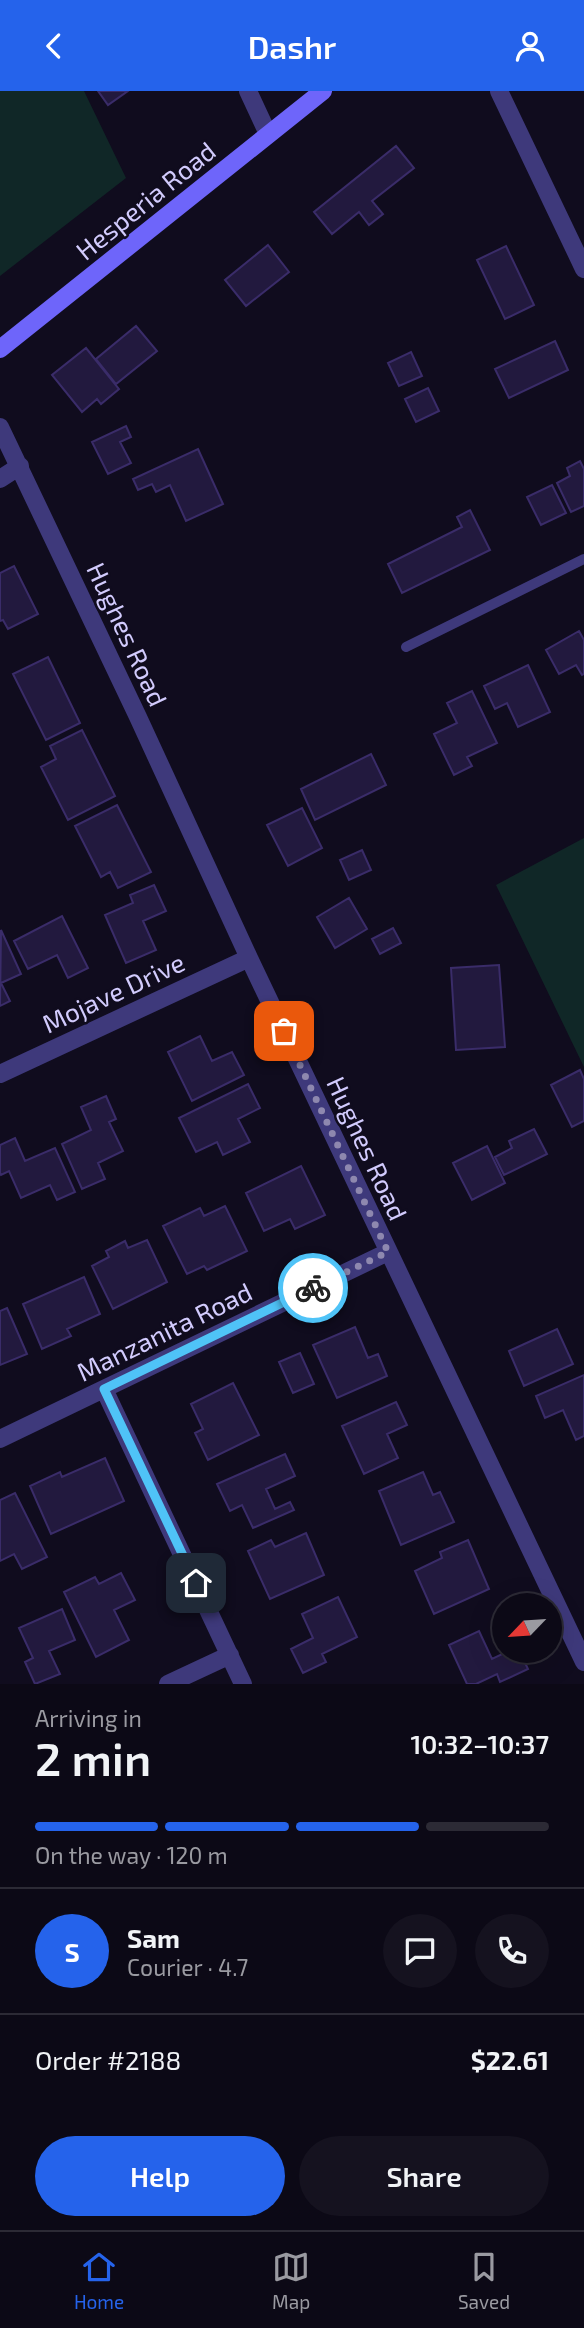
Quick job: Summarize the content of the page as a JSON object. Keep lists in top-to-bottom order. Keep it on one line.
{"streets":{"main road":["Hesperia Road"],"street":["Hughes Road","Mojave Drive","Manzanita Road"]},"crossings":[["Hughes Road","Mojave Drive"],["Hughes Road","Manzanita Road"]],"north":"bottom left","page":{"header":"Dashr","heading":["2 min","Arriving in","10:32–10:37"],"panel":["Sam","Courier · 4.7","Order #2188","$22.61"],"bar":"On the way · 120 m","round":"S","buttons":["Help","Share"],"tabs":["Home","Map","Saved"]}}
